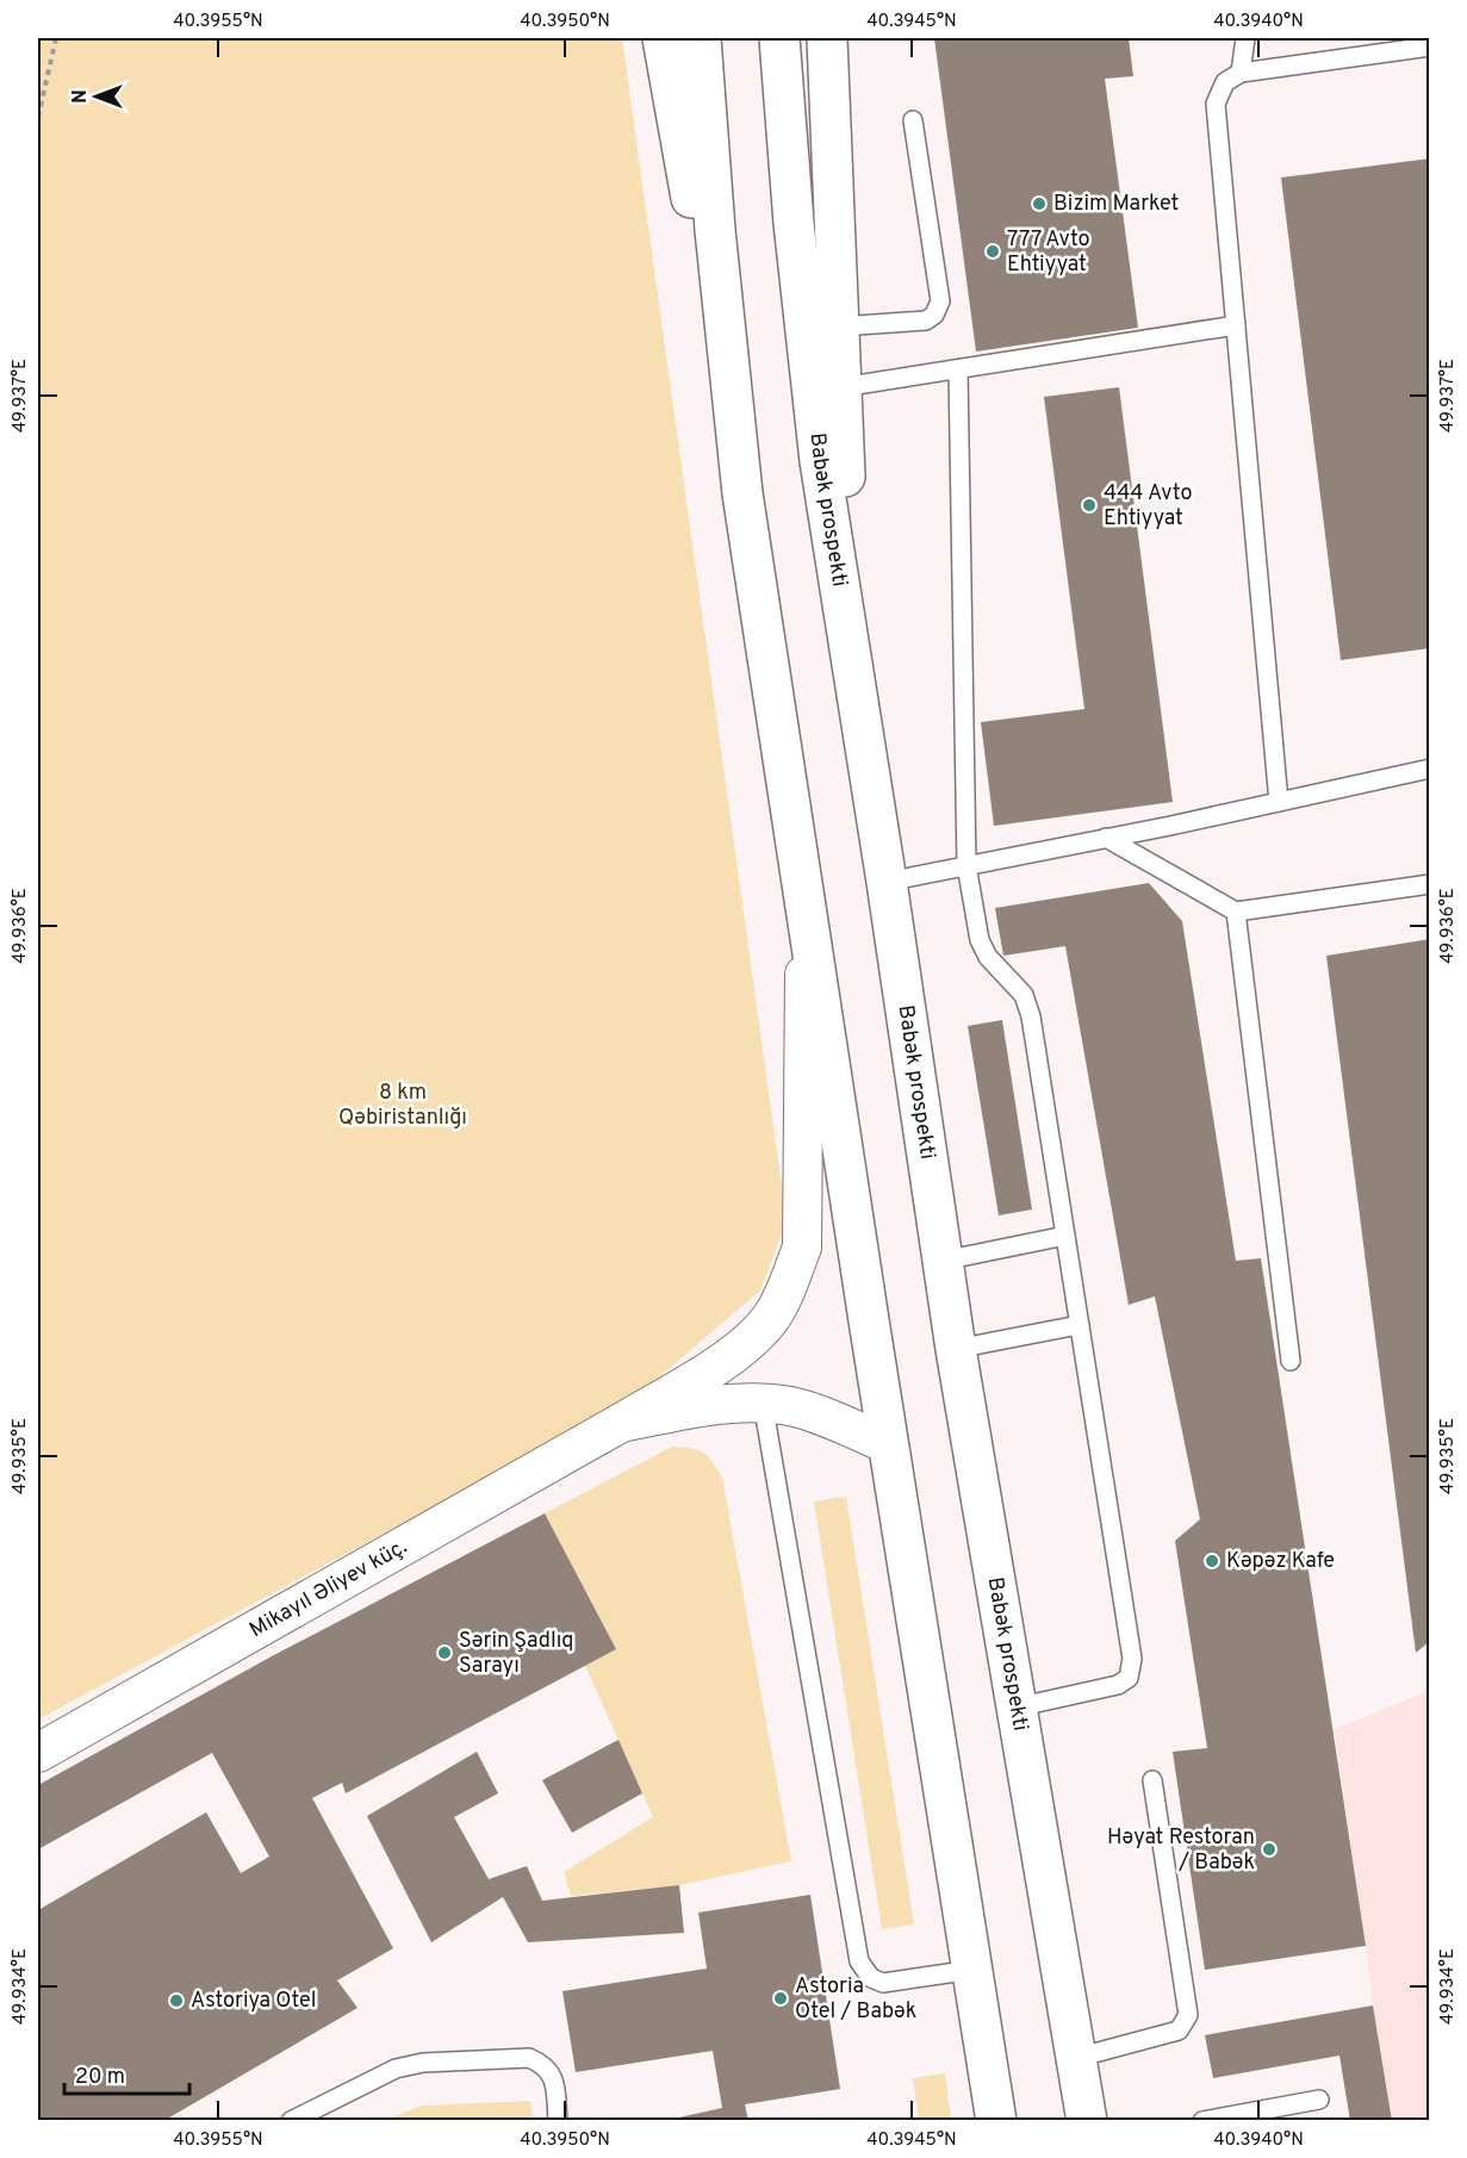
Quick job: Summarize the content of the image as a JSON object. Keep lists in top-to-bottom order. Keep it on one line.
{"streets":{"main road":["Babək prospekti"],"street":["Mikayıl Əliyev küç."]},"parks":["8 km Qəbiristanlığı"],"places":["Bizim Market","777 Avto Ehtiyyat","444 Avto Ehtiyyat","Kəpəz Kafe","Sərin Şadlıq Sarayı","Həyat Restoran / Babək","Astoria Otel / Babək","Astoriya Otel"],"scale_bar":"20 m","north":"left","coordinates":["40.3955°N","40.3950°N","40.3945°N","40.3940°N","49.937°E","49.936°E","49.935°E","49.934°E"]}
